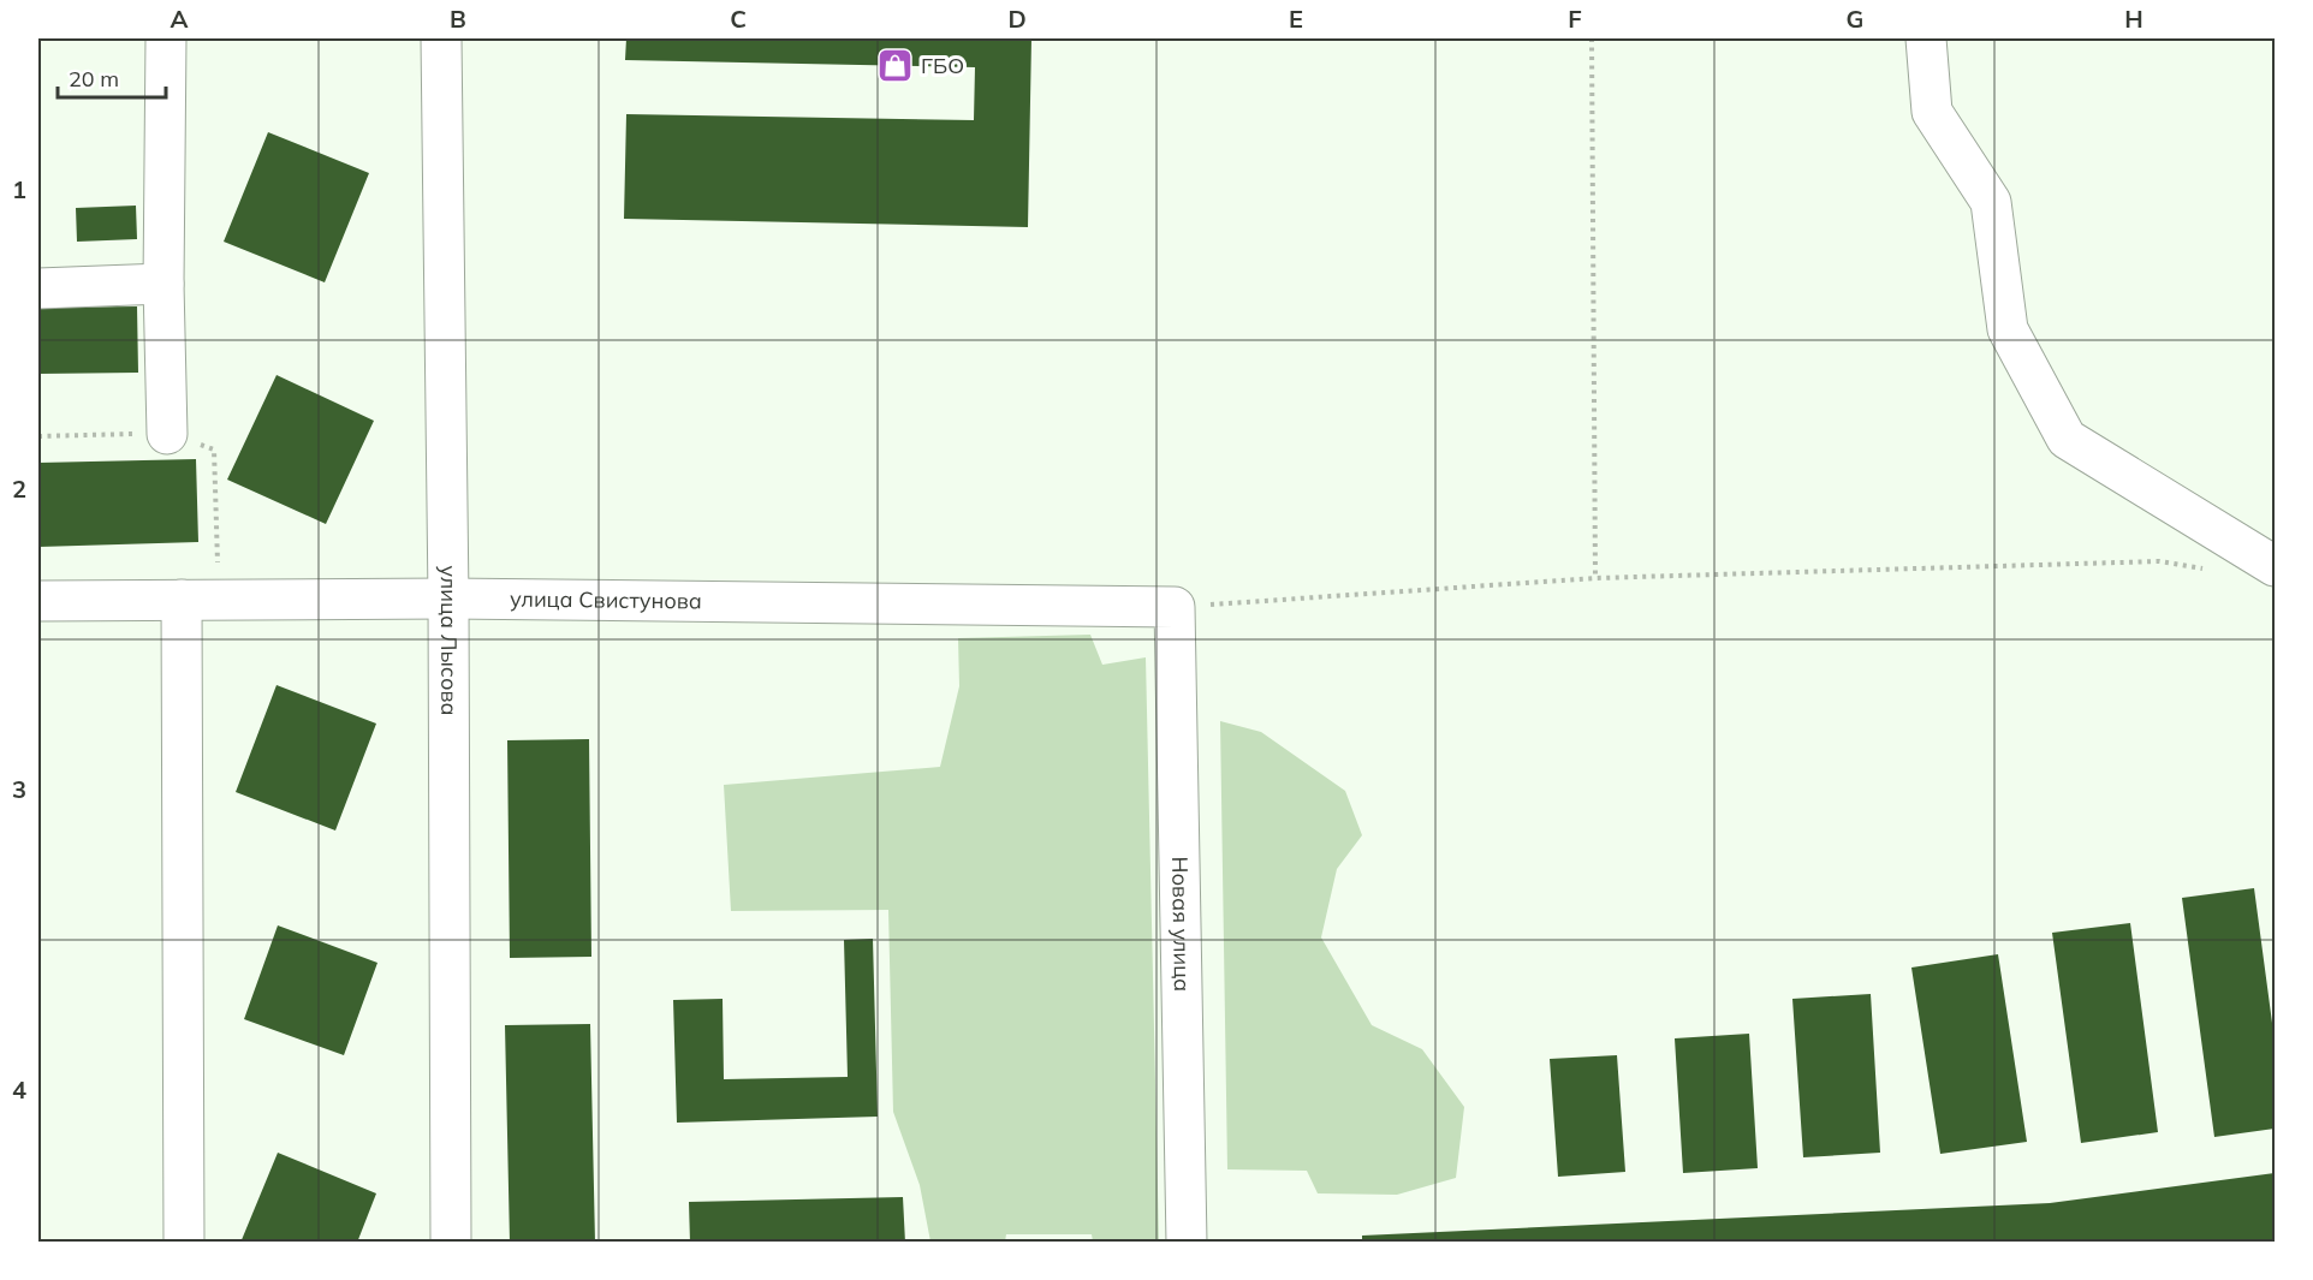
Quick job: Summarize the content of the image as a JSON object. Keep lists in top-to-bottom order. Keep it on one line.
{"streets":{"street":["улица Свистунова","улица Лысова","Новая улица"]},"crossings":[["улица Свистунова","улица Лысова"],["улица Свистунова","Новая улица"]],"places":{"shop":["ГБО"]},"scale_bar":"20 m","grid":{"columns":["A","B","C","D","E","F","G","H"],"rows":["1","2","3","4"]}}
